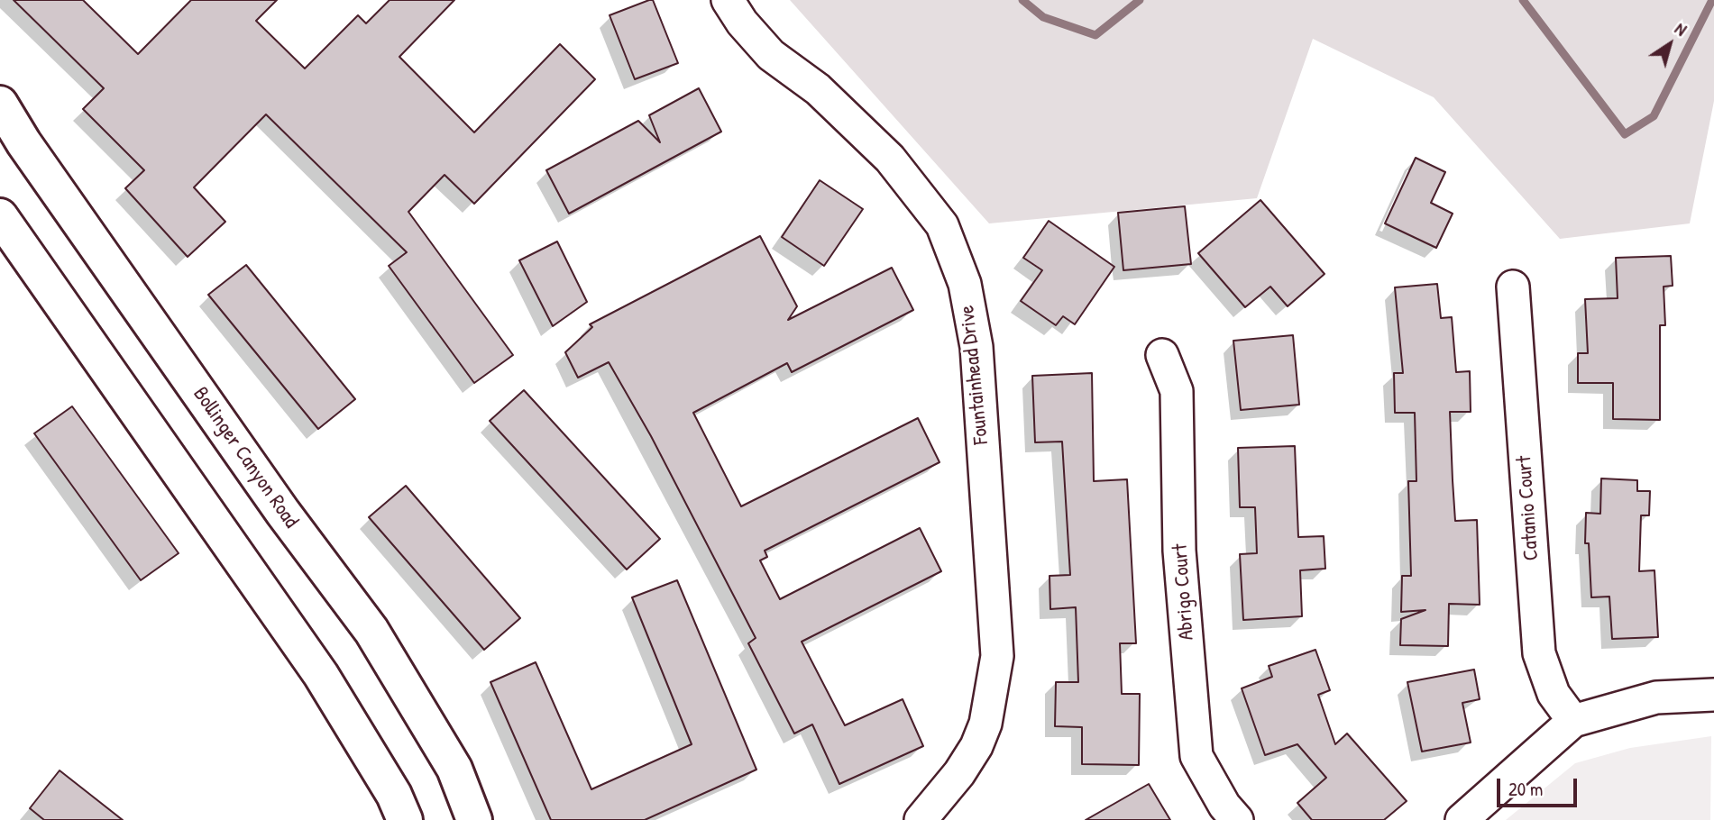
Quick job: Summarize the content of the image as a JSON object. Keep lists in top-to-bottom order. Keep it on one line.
{"streets":{"main road":["Bollinger Canyon Road"],"street":["Fountainhead Drive","Catanio Court","Abrigo Court"]},"scale_bar":"20 m","north":"top right"}
